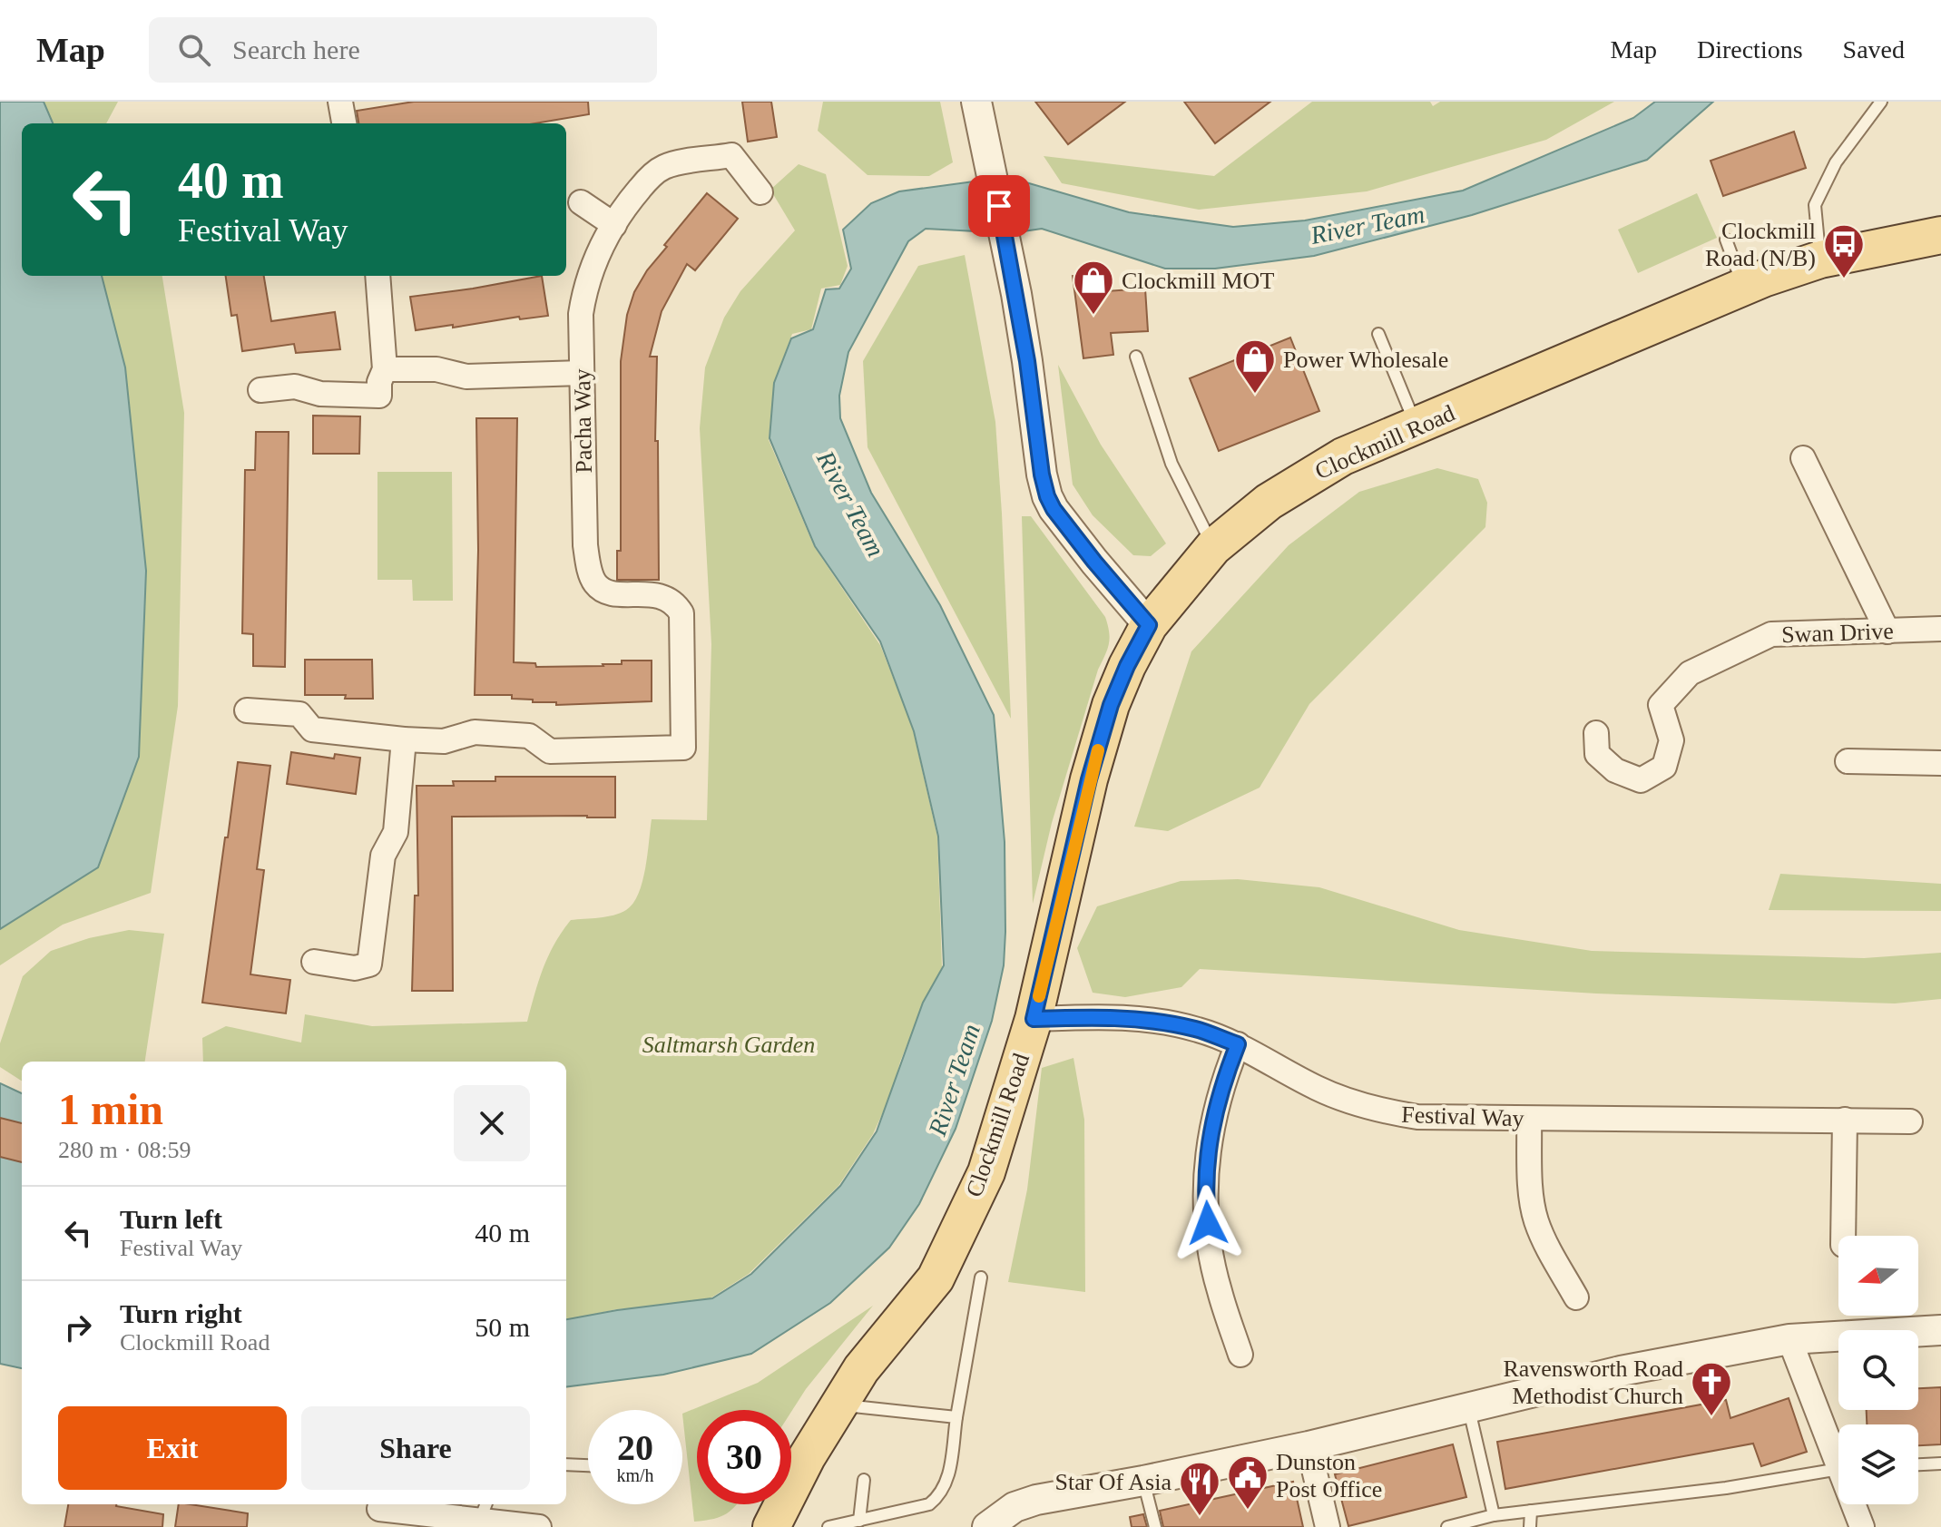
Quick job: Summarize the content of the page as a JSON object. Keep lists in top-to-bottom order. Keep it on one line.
{"streets":{"main road":["Clockmill Road"],"street":["Pacha Way","Swan Drive","Festival Way"]},"crossings":[["Clockmill Road","Festival Way"]],"water":["River Team"],"parks":["Saltmarsh Garden"],"places":{"bus stop":["Clockmill Road (N/B)"],"shop":["Clockmill MOT","Power Wholesale"],"church":["Ravensworth Road Methodist Church"],"public building":["Dunston Post Office"],"restaurant":["Star Of Asia"]},"north":"left","page":{"header":"Map","search":"Search here","nav":["Map","Directions","Saved"],"turn":["40 m","Festival Way"],"heading":["1 min","280 m · 08:59"],"list":[{"name":"Turn left","note":"Festival Way","value":"40 m"},{"name":"Turn right","note":"Clockmill Road","value":"50 m"}],"buttons":["Exit","Share"],"speed":"20 km/h","limit":"30"}}
